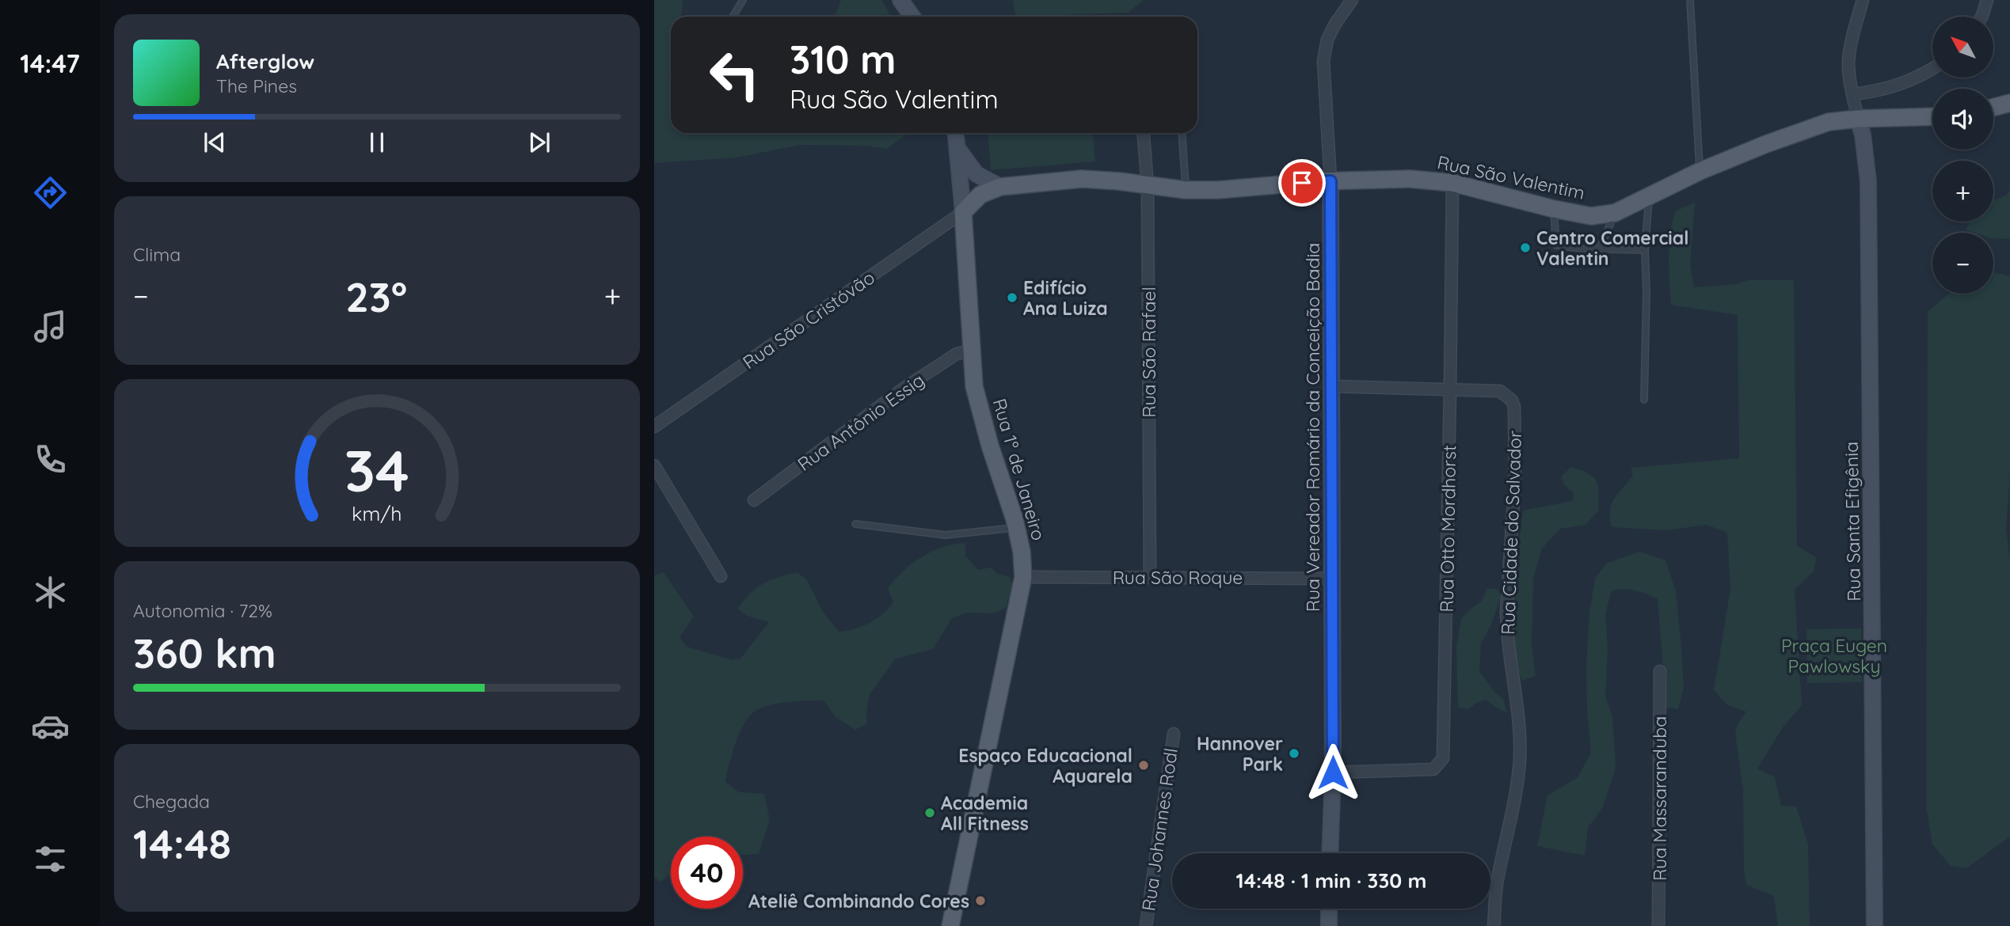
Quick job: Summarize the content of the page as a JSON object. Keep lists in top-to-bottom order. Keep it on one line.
{"streets":{"main road":["Rua São Valentim","Rua 1º de Janeiro"],"street":["Rua São Cristóvão","Rua São Rafael","Rua Antônio Essig","Rua Vereador Romário da Conceição Badia","Rua Santa Efigênia","Rua Otto Mordhorst","Rua Cidade do Salvador","Rua São Roque","Rua Massaranduba","Rua Johannes Rodl"]},"crossings":[["Rua São Valentim","Rua São Cristóvão"],["Rua São Valentim","Rua São Rafael"],["Rua São Valentim","Rua Vereador Romário da Conceição Badia"],["Rua São Valentim","Rua 1º de Janeiro"],["Rua São Valentim","Rua Santa Efigênia"],["Rua São Valentim","Rua Otto Mordhorst"],["Rua São Cristóvão","Rua 1º de Janeiro"],["Rua São Rafael","Rua São Roque"],["Rua Antônio Essig","Rua 1º de Janeiro"],["Rua Vereador Romário da Conceição Badia","Rua Otto Mordhorst"],["Rua Vereador Romário da Conceição Badia","Rua Cidade do Salvador"],["Rua Vereador Romário da Conceição Badia","Rua São Roque"],["Rua 1º de Janeiro","Rua São Roque"],["Rua Otto Mordhorst","Rua Cidade do Salvador"]],"parks":["Praça Eugen Pawlowsky"],"places":["Centro Comercial Valentin","Edifício Ana Luiza","Hannover Park","Espaço Educacional Aquarela","Academia All Fitness","Ateliê Combinando Cores"],"north":"top left","page":{"tabs":"14:47","map_buttons":["+","−"],"turn":["310 m","Rua São Valentim"],"song":["Afterglow","The Pines"],"tile":["Clima",["Autonomia · 72%","360 km"],["Chegada","14:48"]],"heat":["−","23°","+"],"limit":"40","trip":"14:48 · 1 min · 330 m","gauge":["34","km/h"]}}
